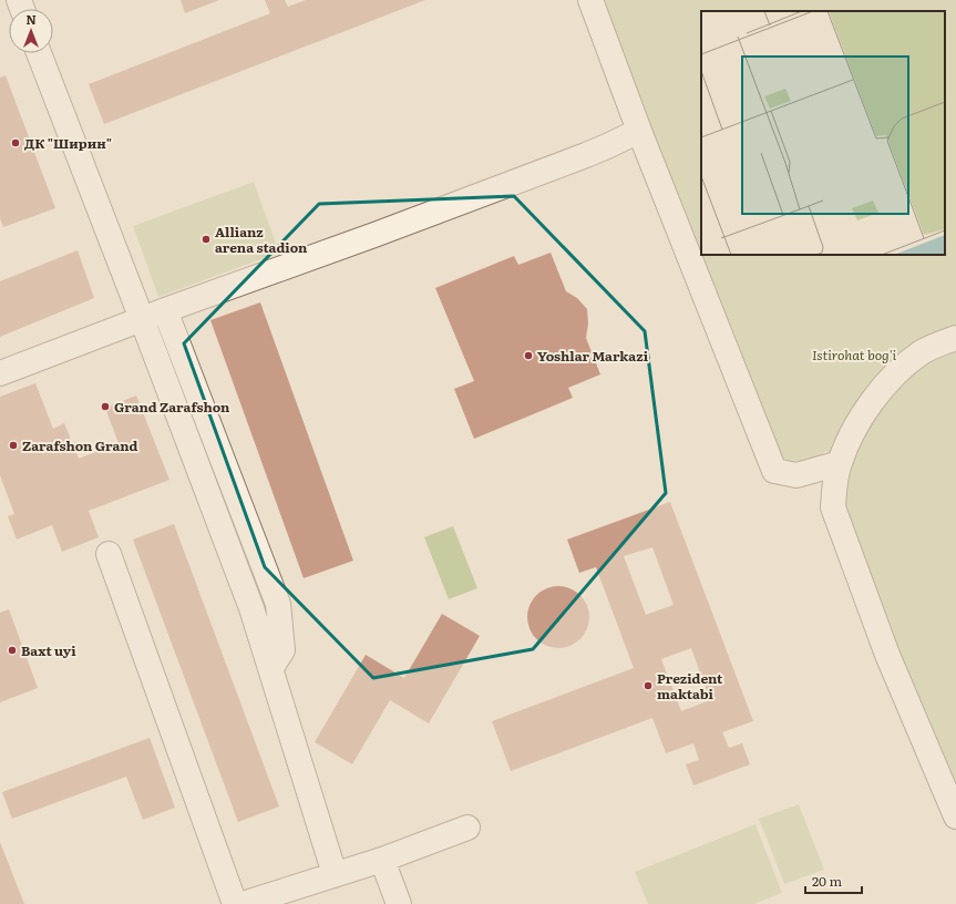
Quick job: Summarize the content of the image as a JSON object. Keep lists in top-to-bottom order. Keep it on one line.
{"parks":["Istirohat bog'i"],"places":["ДК \"Ширин\"","Allianz arena stadion","Yoshlar Markazi","Grand Zarafshon","Zarafshon Grand","Baxt uyi","Prezident maktabi"],"scale_bar":"20 m","north":"top"}
